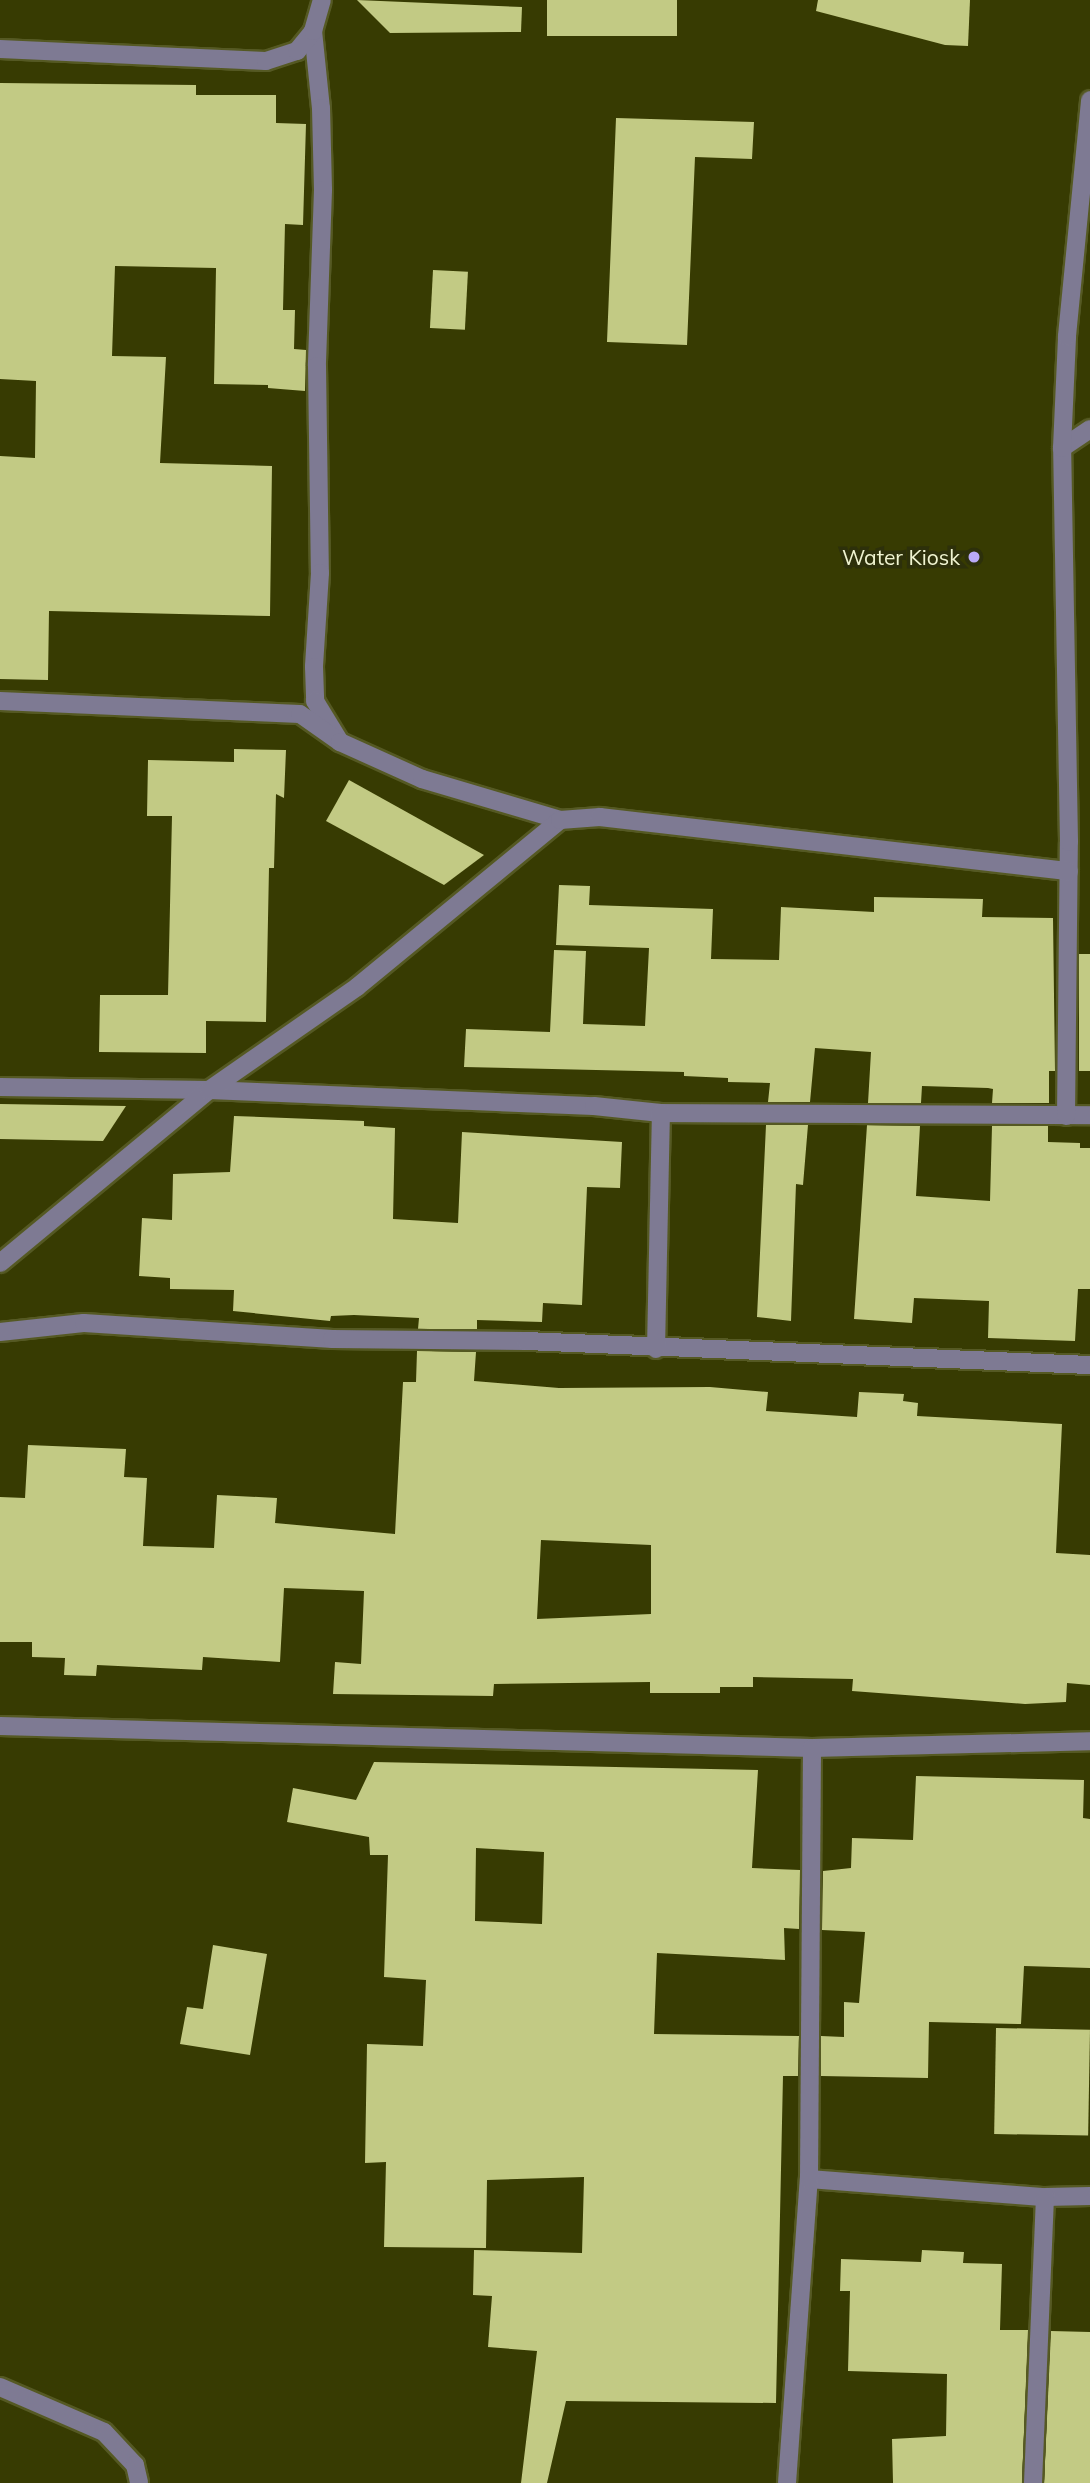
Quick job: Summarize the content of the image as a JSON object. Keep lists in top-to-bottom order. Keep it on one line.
{"places":["Water Kiosk"]}
